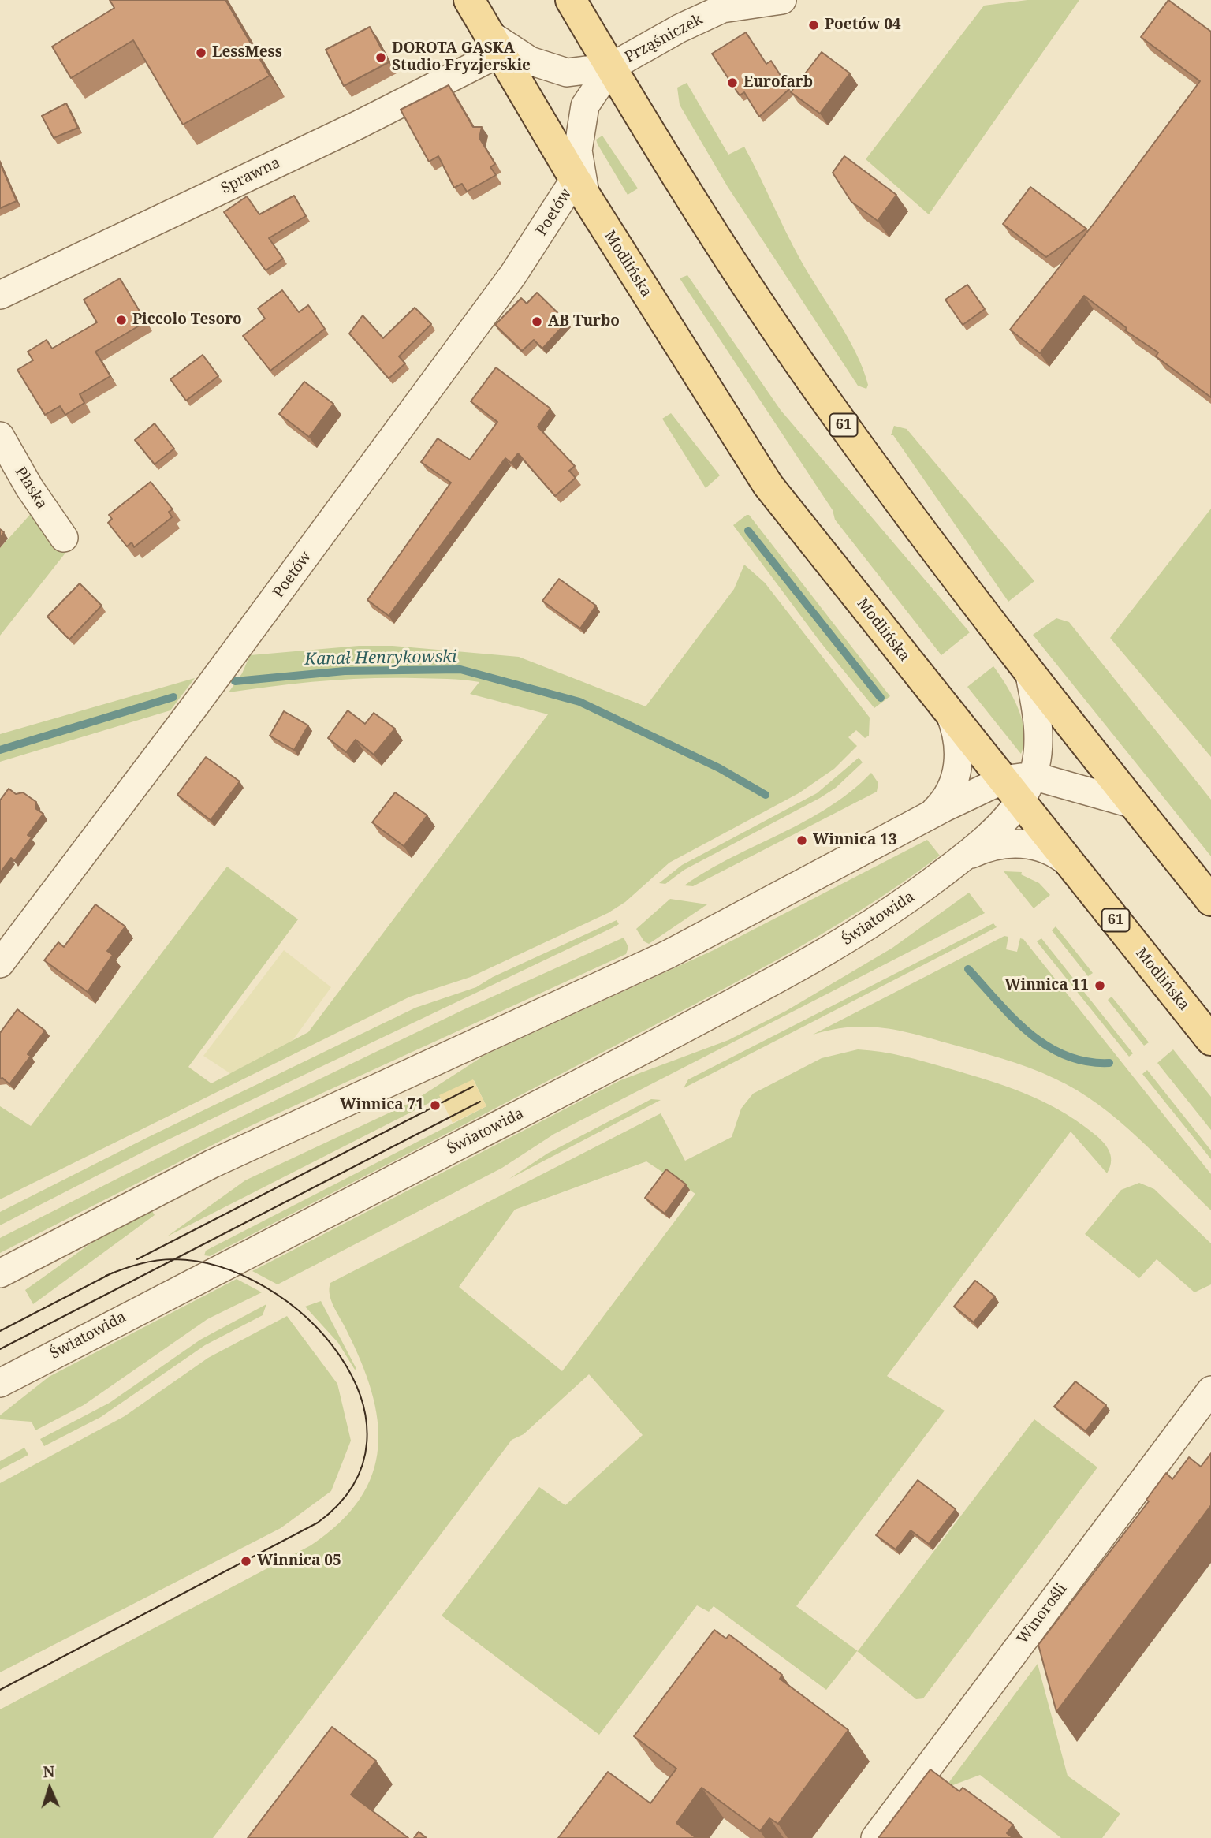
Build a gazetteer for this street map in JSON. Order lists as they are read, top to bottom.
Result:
{
  "streets": {
    "main road": ["Modlińska", "61"],
    "street": [
      "Prząśniczek",
      "Sprawna",
      "Poetów",
      "Płaska",
      "Światowida",
      "Winorośli"
    ]
  },
  "crossings": [
    ["Prząśniczek", "Modlińska"],
    ["Prząśniczek", "61"],
    ["Sprawna", "Modlińska"],
    ["Poetów", "Modlińska"],
    ["Modlińska", "61"],
    ["Modlińska", "Światowida"]
  ],
  "water": ["Kanał Henrykowski"],
  "places": [
    "Poetów 04",
    "LessMess",
    "DOROTA GĄSKA Studio Fryzjerskie",
    "Eurofarb",
    "Piccolo Tesoro",
    "AB Turbo",
    "Winnica 13",
    "Winnica 11",
    "Winnica 71",
    "Winnica 05"
  ],
  "north": "top"
}
